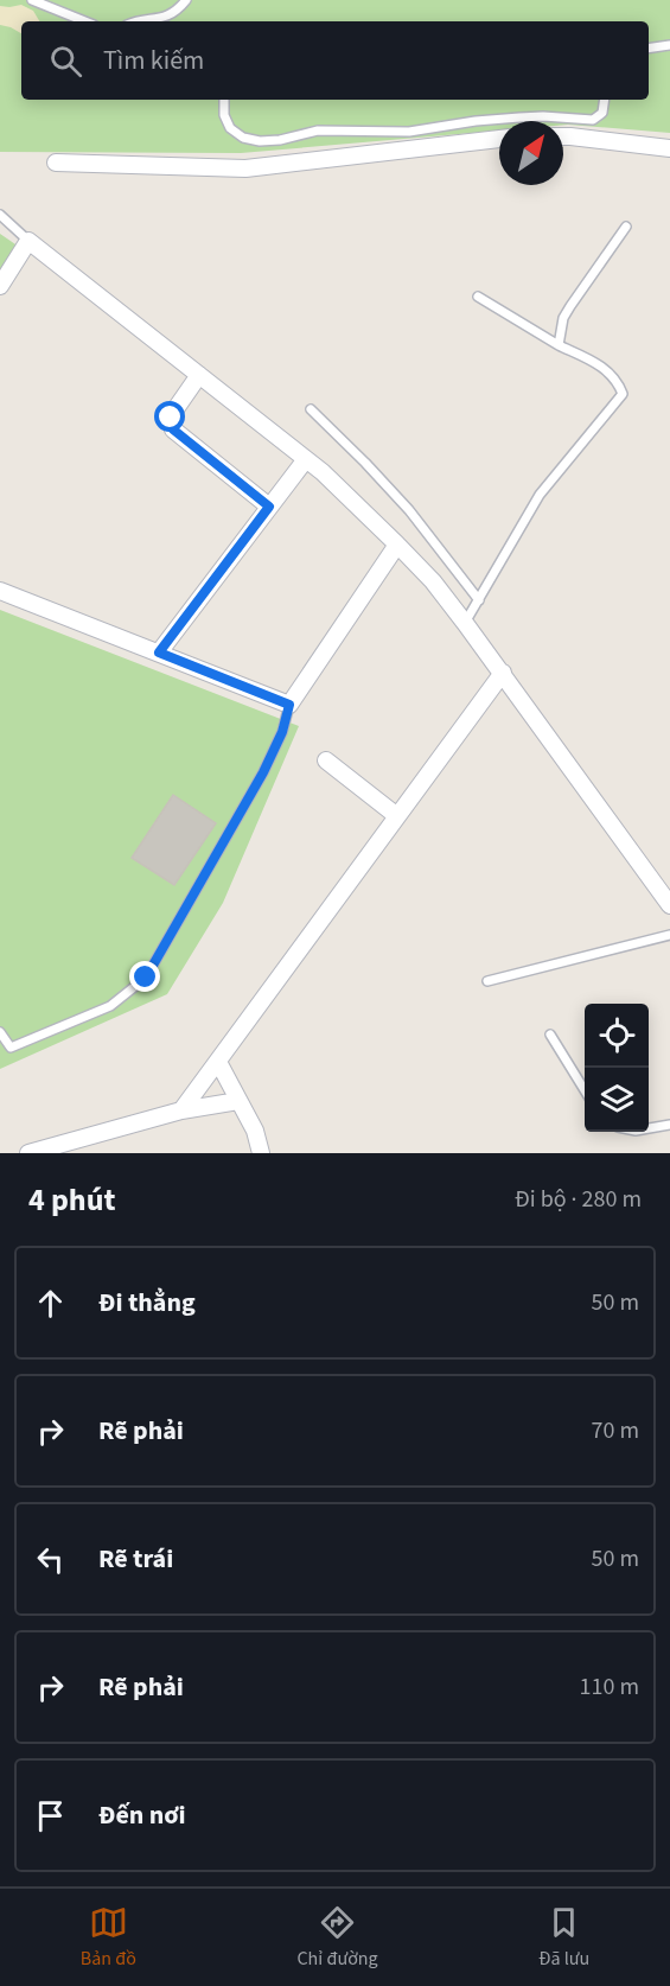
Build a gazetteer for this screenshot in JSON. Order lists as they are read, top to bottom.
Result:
{
  "north": "top right",
  "page": {
    "search": "Tìm kiếm",
    "heading": ["4 phút", "Đi bộ · 280 m"],
    "list": [
      ["Đi thẳng", "50 m"],
      ["Rẽ phải", "70 m"],
      ["Rẽ trái", "50 m"],
      ["Rẽ phải", "110 m"],
      "Đến nơi"
    ],
    "nav": ["Bản đồ", "Chỉ đường", "Đã lưu"]
  }
}
